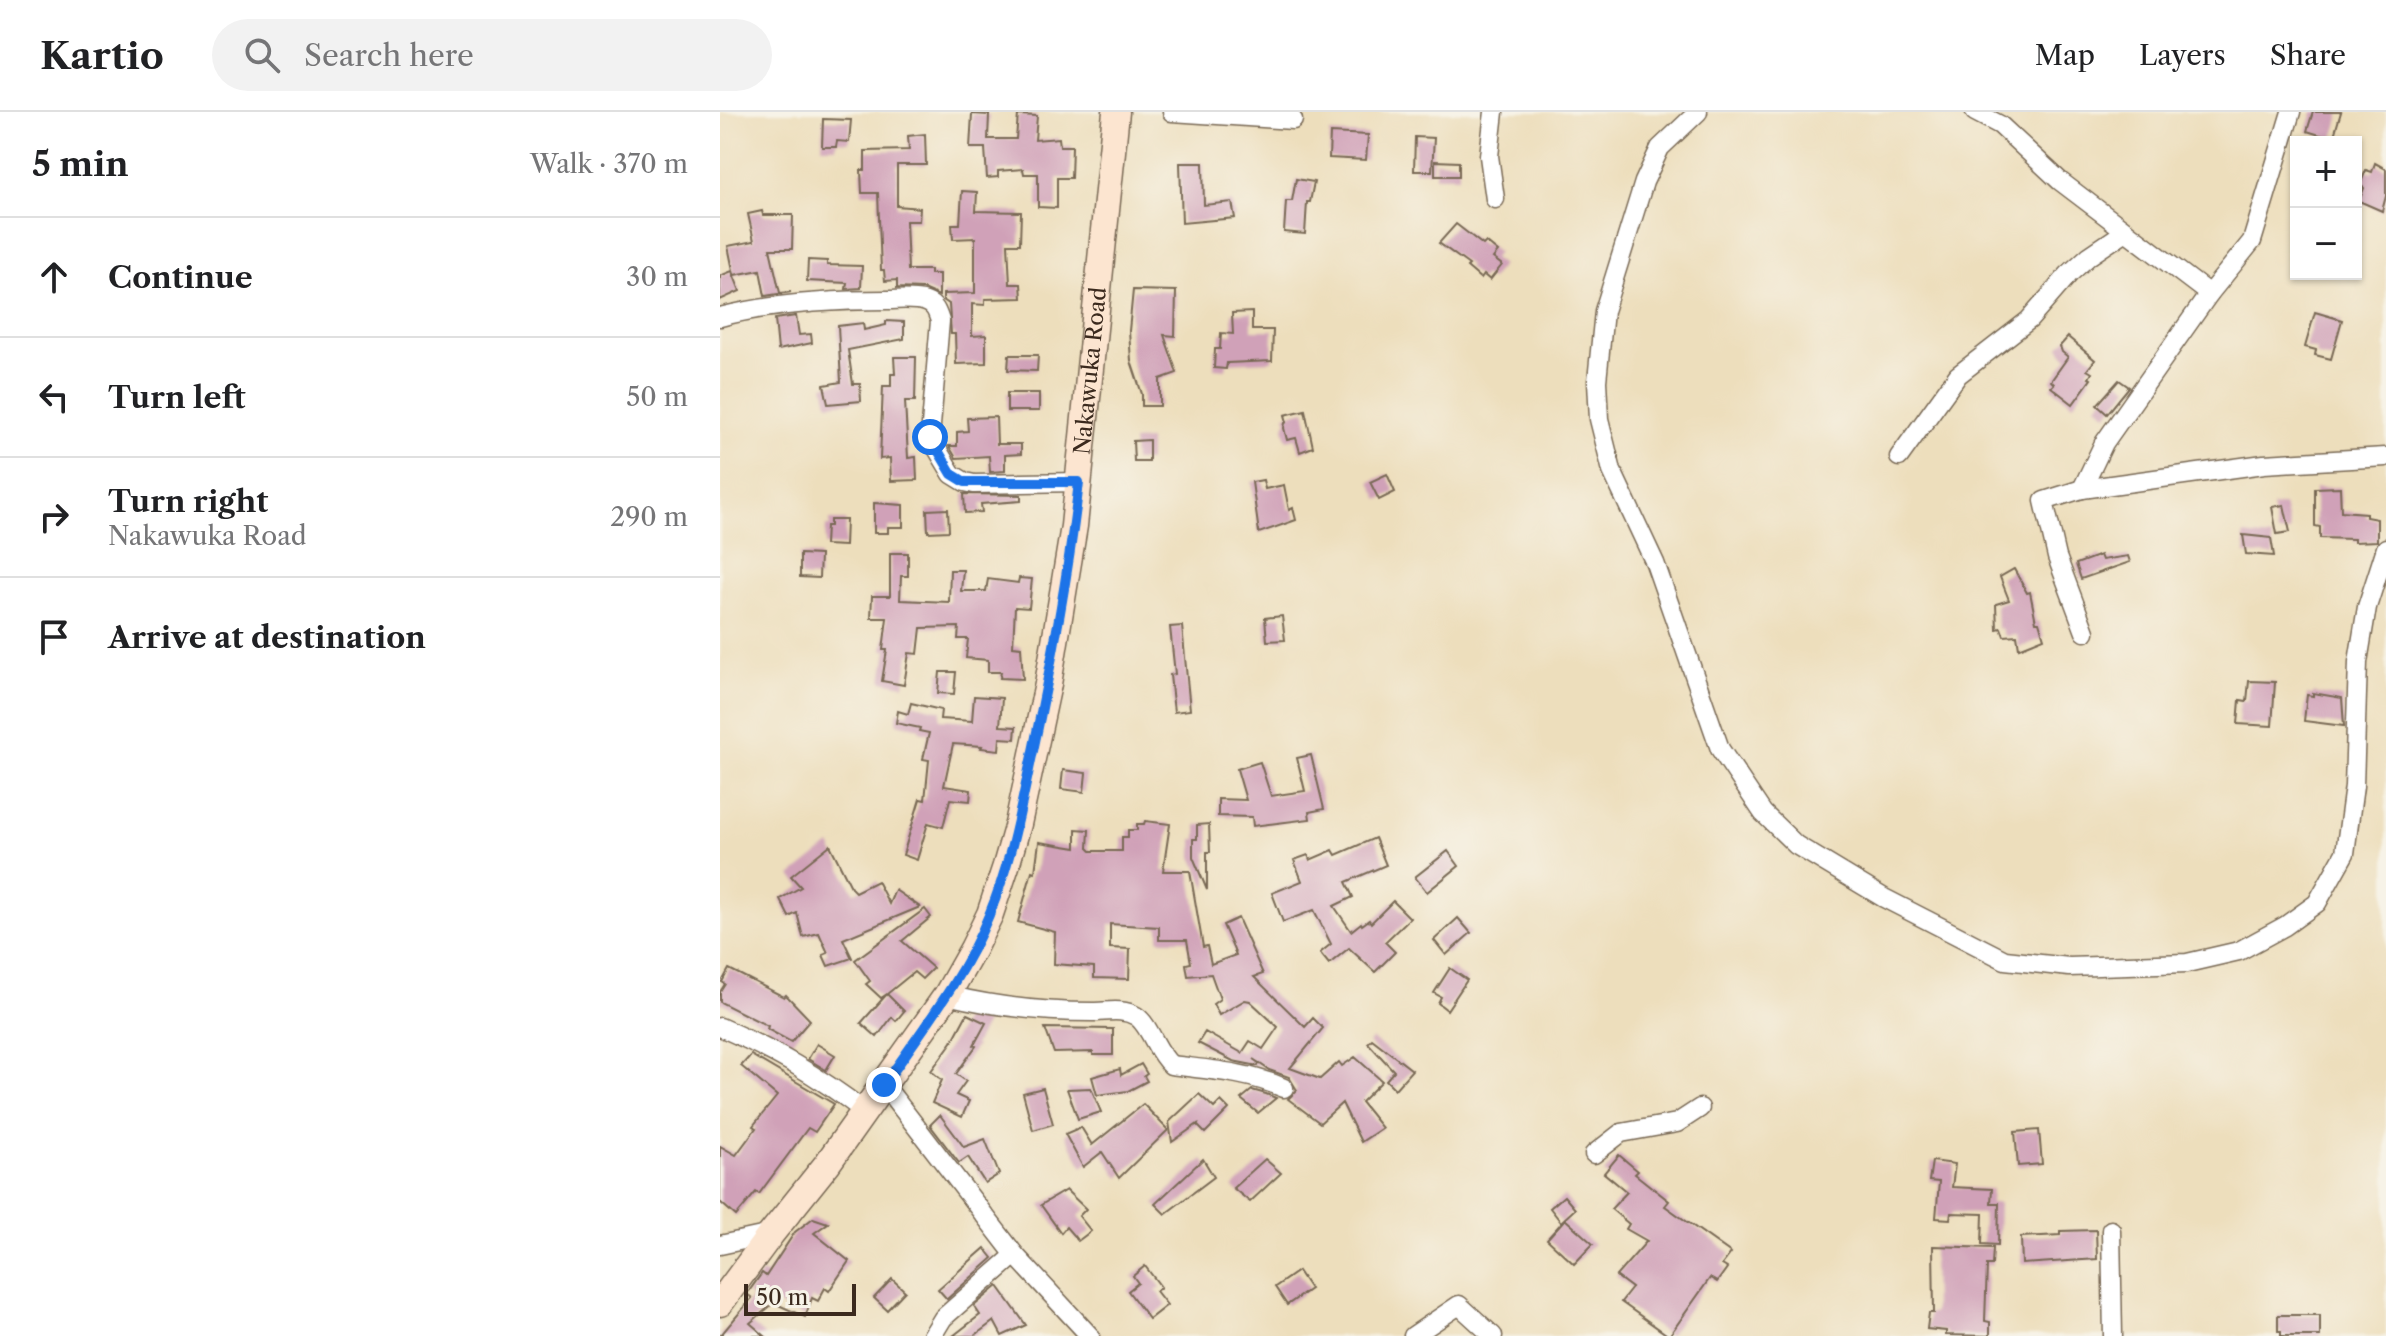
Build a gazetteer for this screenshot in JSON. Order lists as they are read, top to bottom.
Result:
{
  "streets": {
    "main road": ["Nakawuka Road"]
  },
  "scale_bar": "50 m",
  "page": {
    "header": "Kartio",
    "search": "Search here",
    "nav": ["Map", "Layers", "Share"],
    "heading": ["5 min", "Walk · 370 m"],
    "map_buttons": ["+", "−"],
    "list": [
      ["Continue", "30 m"],
      ["Turn left", "50 m"],
      ["Turn right", "Nakawuka Road", "290 m"],
      "Arrive at destination"
    ],
    "scale": "50 m"
  }
}
